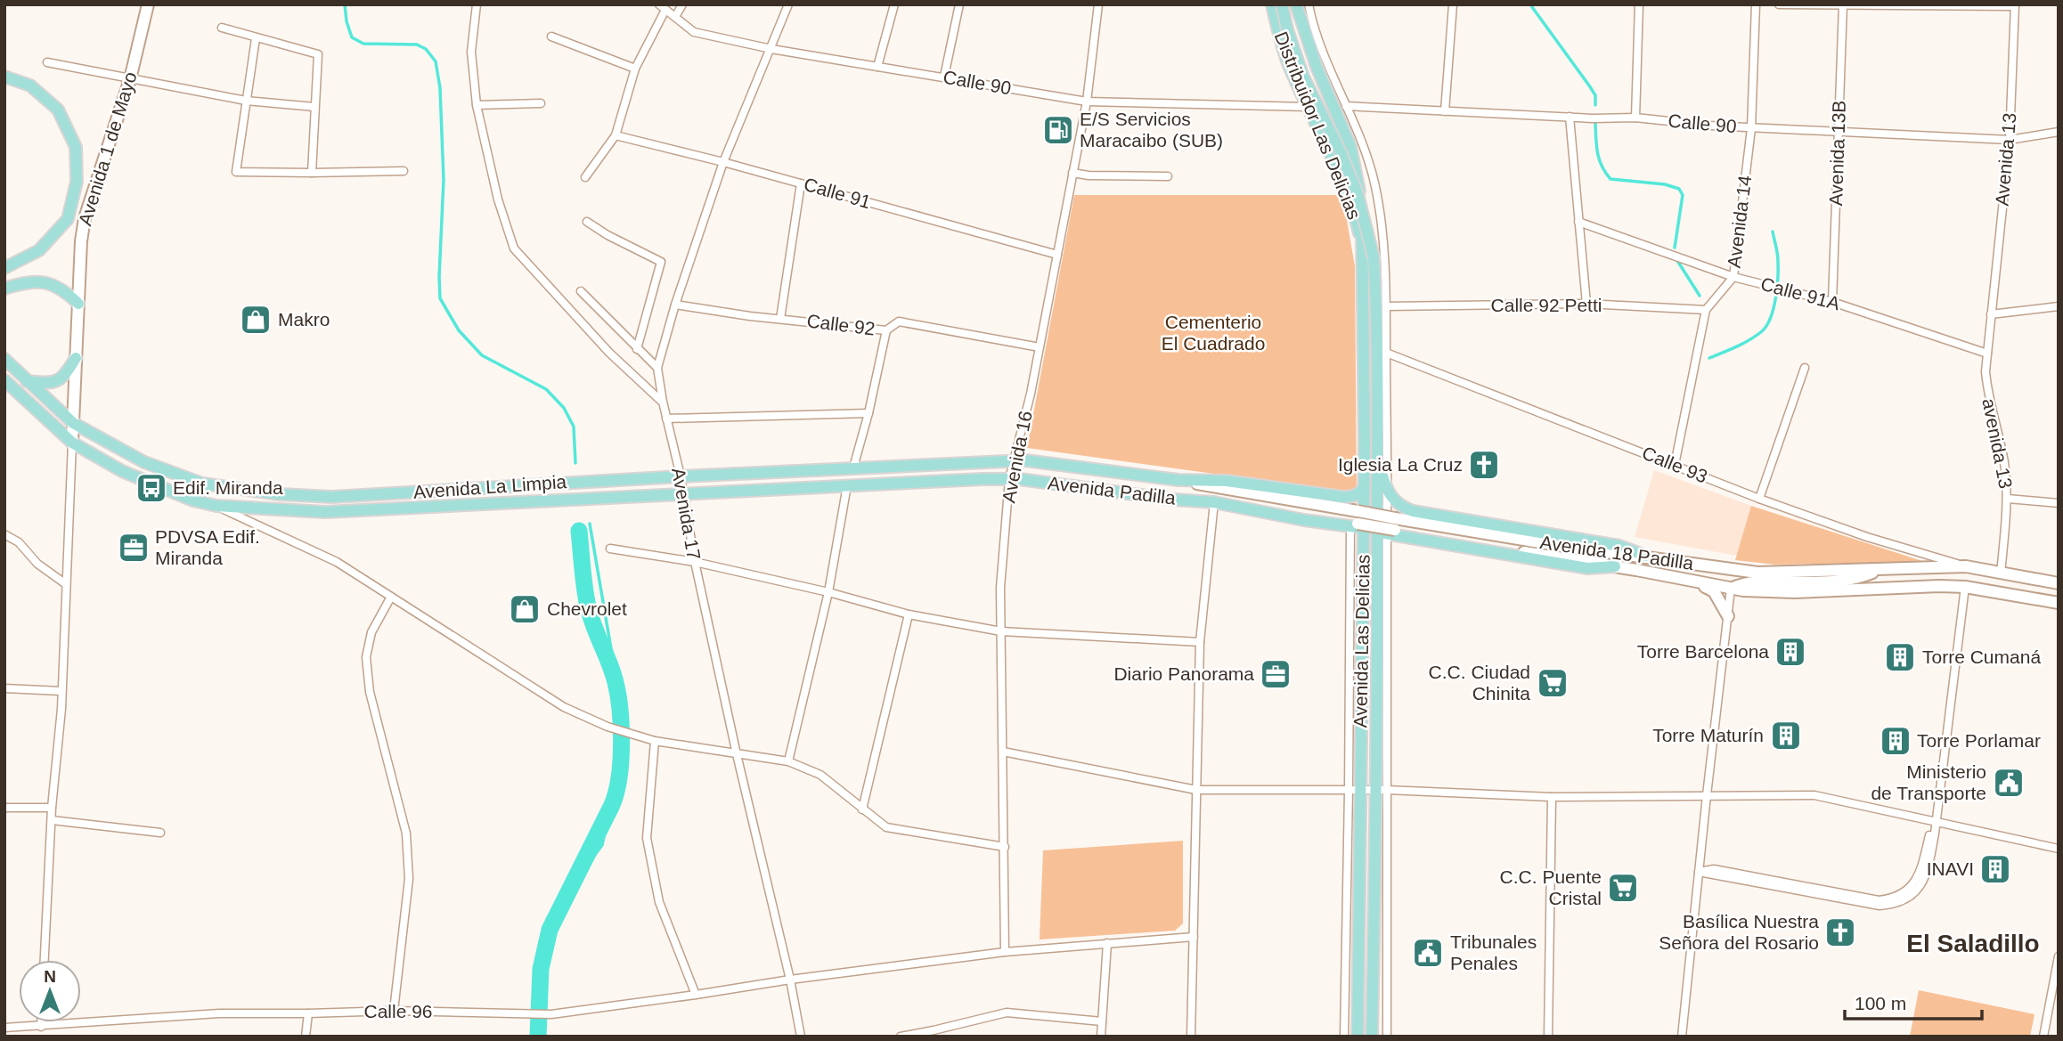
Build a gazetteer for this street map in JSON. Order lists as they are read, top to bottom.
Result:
{
  "streets": {
    "main road": [
      "Distribuidor Las Delicias",
      "Avenida La Limpia",
      "Avenida Padilla",
      "Avenida Las Delicias"
    ],
    "street": [
      "Calle 90",
      "Avenida 1 de Mayo",
      "Avenida 13B",
      "Avenida 13",
      "Calle 91",
      "Avenida 14",
      "Calle 91A",
      "Calle 92 Petti",
      "Calle 92",
      "avenida 13",
      "Avenida 16",
      "Calle 93",
      "Avenida 17",
      "Avenida 18 Padilla",
      "Calle 96"
    ]
  },
  "crossings": [
    ["Calle 90", "Distribuidor Las Delicias"],
    ["Calle 90", "Avenida 13B"],
    ["Calle 90", "Avenida 13"],
    ["Calle 90", "Avenida 14"],
    ["Calle 90", "Avenida 16"],
    ["Calle 90", "Avenida 17"],
    ["Distribuidor Las Delicias", "Calle 92 Petti"],
    ["Distribuidor Las Delicias", "Avenida Las Delicias"],
    ["Avenida 1 de Mayo", "Avenida La Limpia"],
    ["Avenida 13B", "Calle 91A"],
    ["Avenida 13", "avenida 13"],
    ["Calle 91", "Avenida 16"],
    ["Calle 91", "Avenida 17"],
    ["Avenida 14", "Calle 91A"],
    ["Avenida 14", "Calle 92 Petti"],
    ["Avenida 14", "Calle 93"],
    ["Calle 91A", "avenida 13"],
    ["Calle 92", "Avenida 16"],
    ["Calle 92", "Avenida 17"],
    ["avenida 13", "Avenida 18 Padilla"],
    ["Avenida 16", "Avenida La Limpia"],
    ["Avenida 16", "Avenida Padilla"],
    ["Avenida 16", "Calle 96"],
    ["Calle 93", "Avenida 18 Padilla"],
    ["Avenida La Limpia", "Avenida Padilla"],
    ["Avenida La Limpia", "Avenida 17"],
    ["Avenida Padilla", "Avenida 18 Padilla"],
    ["Avenida Padilla", "Avenida Las Delicias"],
    ["Avenida 17", "Calle 96"]
  ],
  "districts": ["El Saladillo"],
  "parks": ["Cementerio El Cuadrado"],
  "places": {
    "fuel station": ["E/S Servicios Maracaibo (SUB)"],
    "shop": ["Makro", "Chevrolet"],
    "church": ["Iglesia La Cruz", "Basílica Nuestra Señora del Rosario"],
    "bus stop": ["Edif. Miranda"],
    "office": ["PDVSA Edif. Miranda", "Diario Panorama"],
    "building": [
      "Torre Barcelona",
      "Torre Cumaná",
      "Torre Maturín",
      "Torre Porlamar",
      "INAVI"
    ],
    "supermarket": ["C.C. Ciudad Chinita", "C.C. Puente Cristal"],
    "public building": ["Ministerio de Transporte", "Tribunales Penales"]
  },
  "scale_bar": "100 m",
  "north": "top"
}
